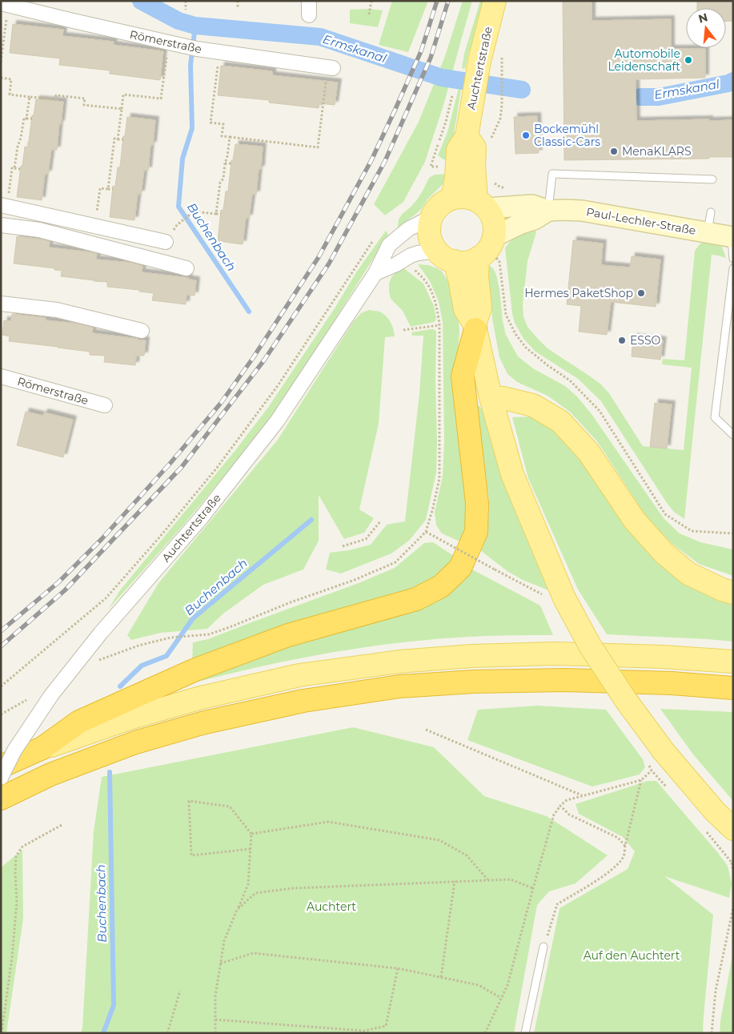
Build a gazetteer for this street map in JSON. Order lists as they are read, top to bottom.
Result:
{
  "streets": {
    "main road": ["Auchtertstraße"],
    "street": ["Römerstraße", "Paul-Lechler-Straße"]
  },
  "crossings": [
    ["Auchtertstraße", "Paul-Lechler-Straße"]
  ],
  "water": ["Ermskanal", "Buchenbach"],
  "parks": ["Auchtert", "Auf den Auchtert"],
  "places": [
    "Automobile Leidenschaft",
    "Bockemühl Classic-Cars",
    "MenaKLARS",
    "Hermes PaketShop",
    "ESSO"
  ],
  "north": "top"
}
